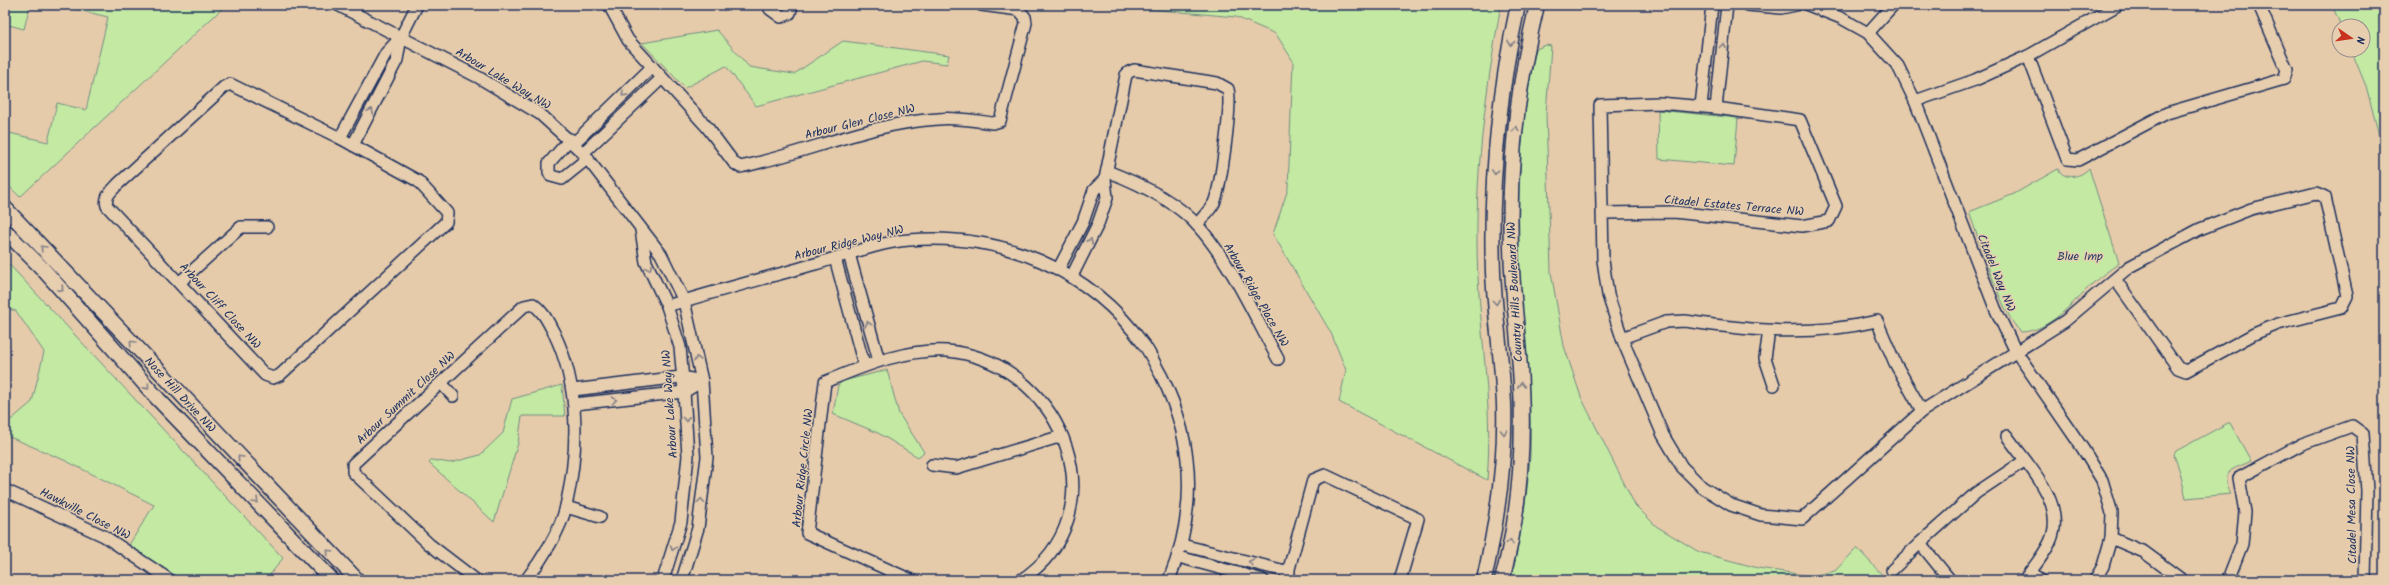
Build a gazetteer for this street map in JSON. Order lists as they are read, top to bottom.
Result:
{
  "streets": {
    "main road": ["Country Hills Boulevard NW", "Nose Hill Drive NW"],
    "street": [
      "Arbour Lake Way NW",
      "Arbour Glen Close NW",
      "Citadel Estates Terrace NW",
      "Arbour Ridge Way NW",
      "Citadel Way NW",
      "Arbour Ridge Place NW",
      "Arbour Cliff Close NW",
      "Arbour Summit Close NW",
      "Arbour Ridge Circle NW",
      "Citadel Mesa Close NW",
      "Hawkville Close NW"
    ]
  },
  "crossings": [
    ["Arbour Lake Way NW", "Arbour Ridge Way NW"]
  ],
  "parks": ["Blue Imp"],
  "north": "right"
}
